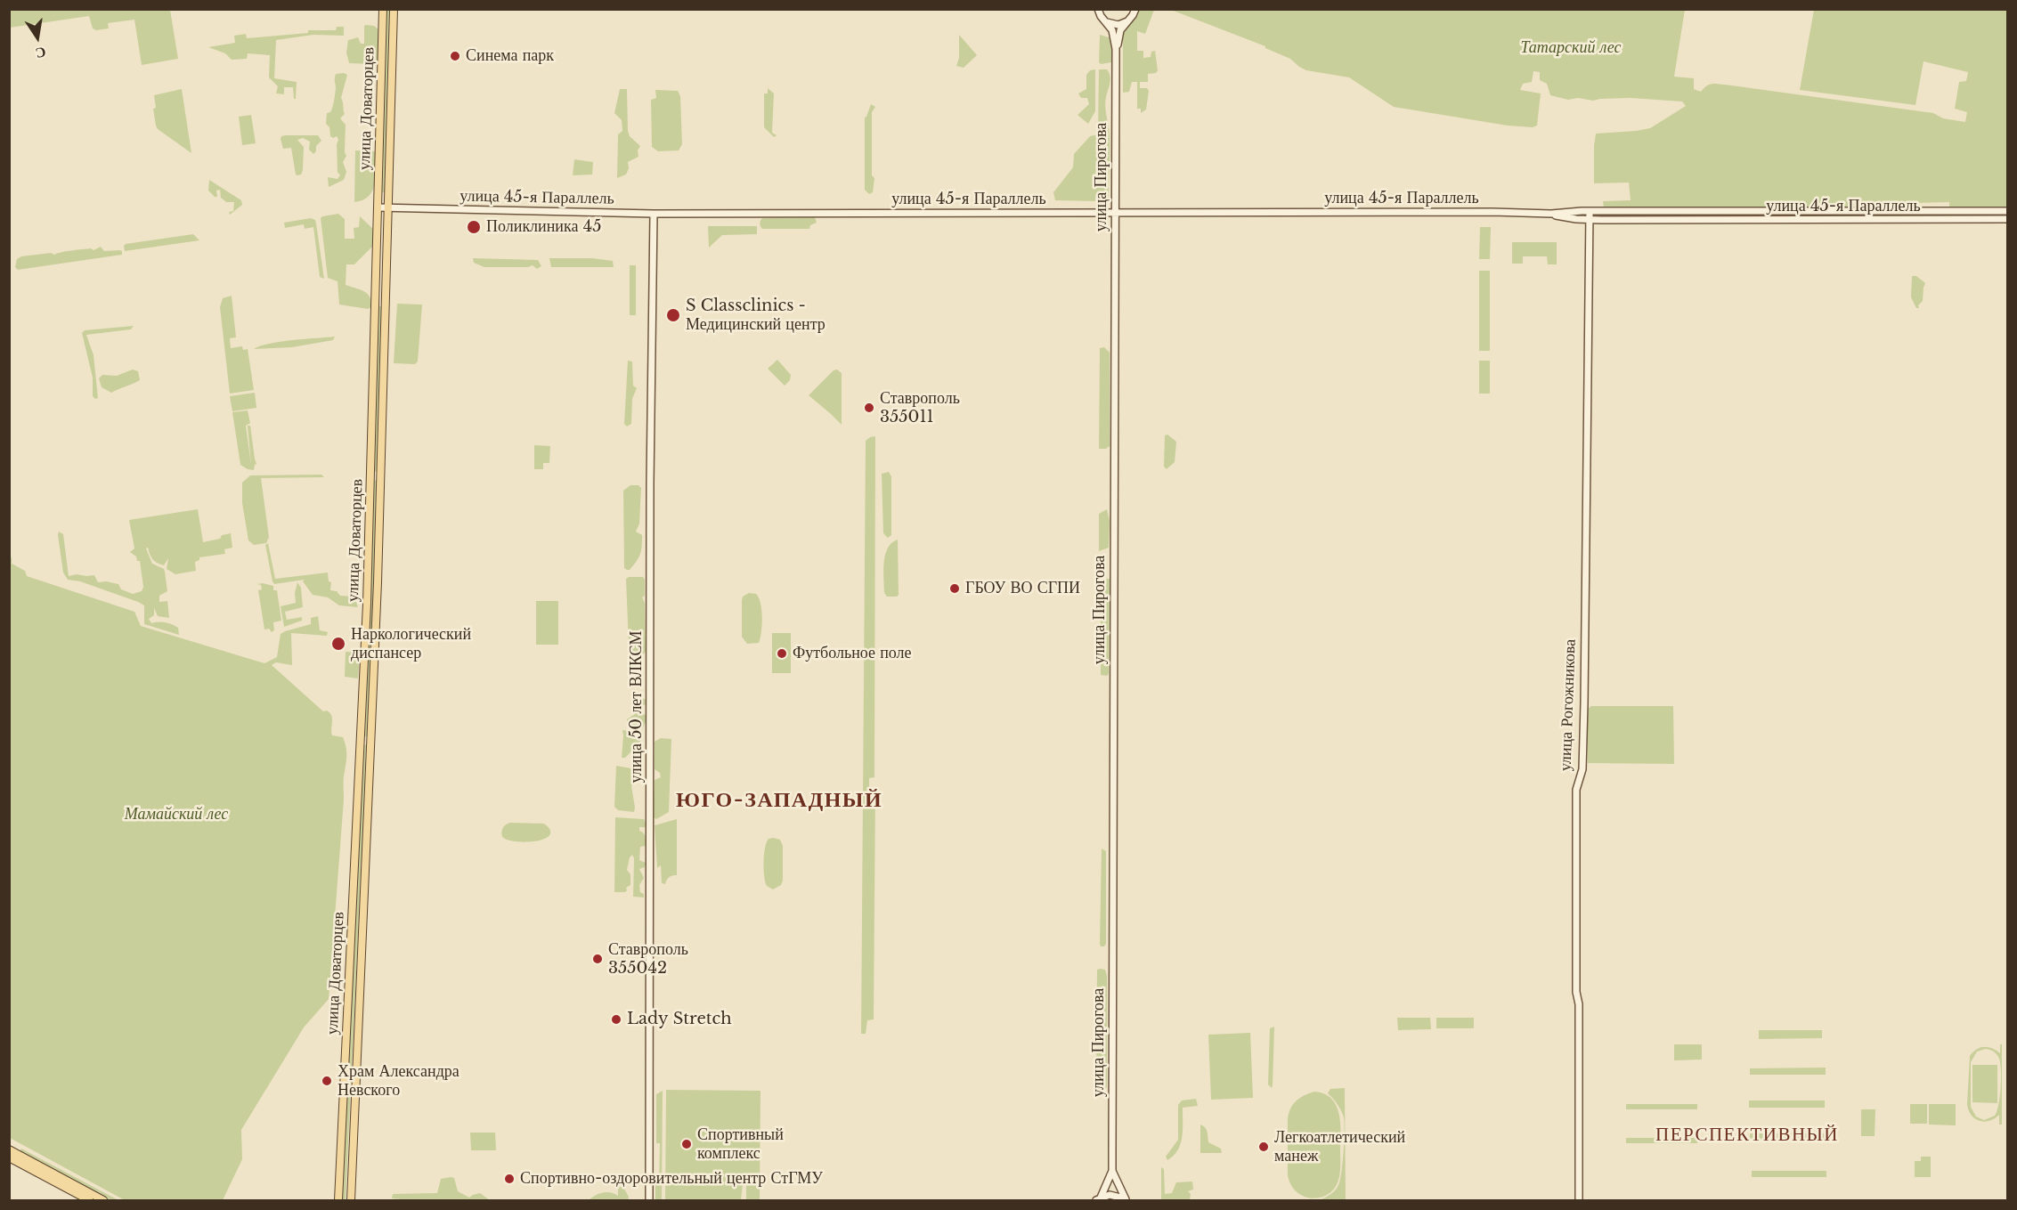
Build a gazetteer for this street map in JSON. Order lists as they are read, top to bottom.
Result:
{
  "streets": {
    "main road": [
      "улица Доваторцев",
      "улица Пирогова",
      "улица 45-я Параллель",
      "улица Рогожникова",
      "улица 50 лет ВЛКСМ"
    ]
  },
  "crossings": [
    ["улица Доваторцев", "улица 45-я Параллель"],
    ["улица Пирогова", "улица 45-я Параллель"],
    ["улица 45-я Параллель", "улица Рогожникова"],
    ["улица 45-я Параллель", "улица 50 лет ВЛКСМ"]
  ],
  "districts": ["ЮГО-ЗАПАДНЫЙ", "ПЕРСПЕКТИВНЫЙ"],
  "parks": ["Татарский лес", "Мамайский лес"],
  "places": [
    "Синема парк",
    "Поликлиника 45",
    "S Classclinics - Медицинский центр",
    "Ставрополь 355011",
    "ГБОУ ВО СГПИ",
    "Наркологический диспансер",
    "Футбольное поле",
    "Ставрополь 355042",
    "Lady Stretch",
    "Храм Александра Невского",
    "Спортивный комплекс",
    "Легкоатлетический манеж",
    "Спортивно-оздоровительный центр СтГМУ"
  ],
  "north": "bottom"
}
